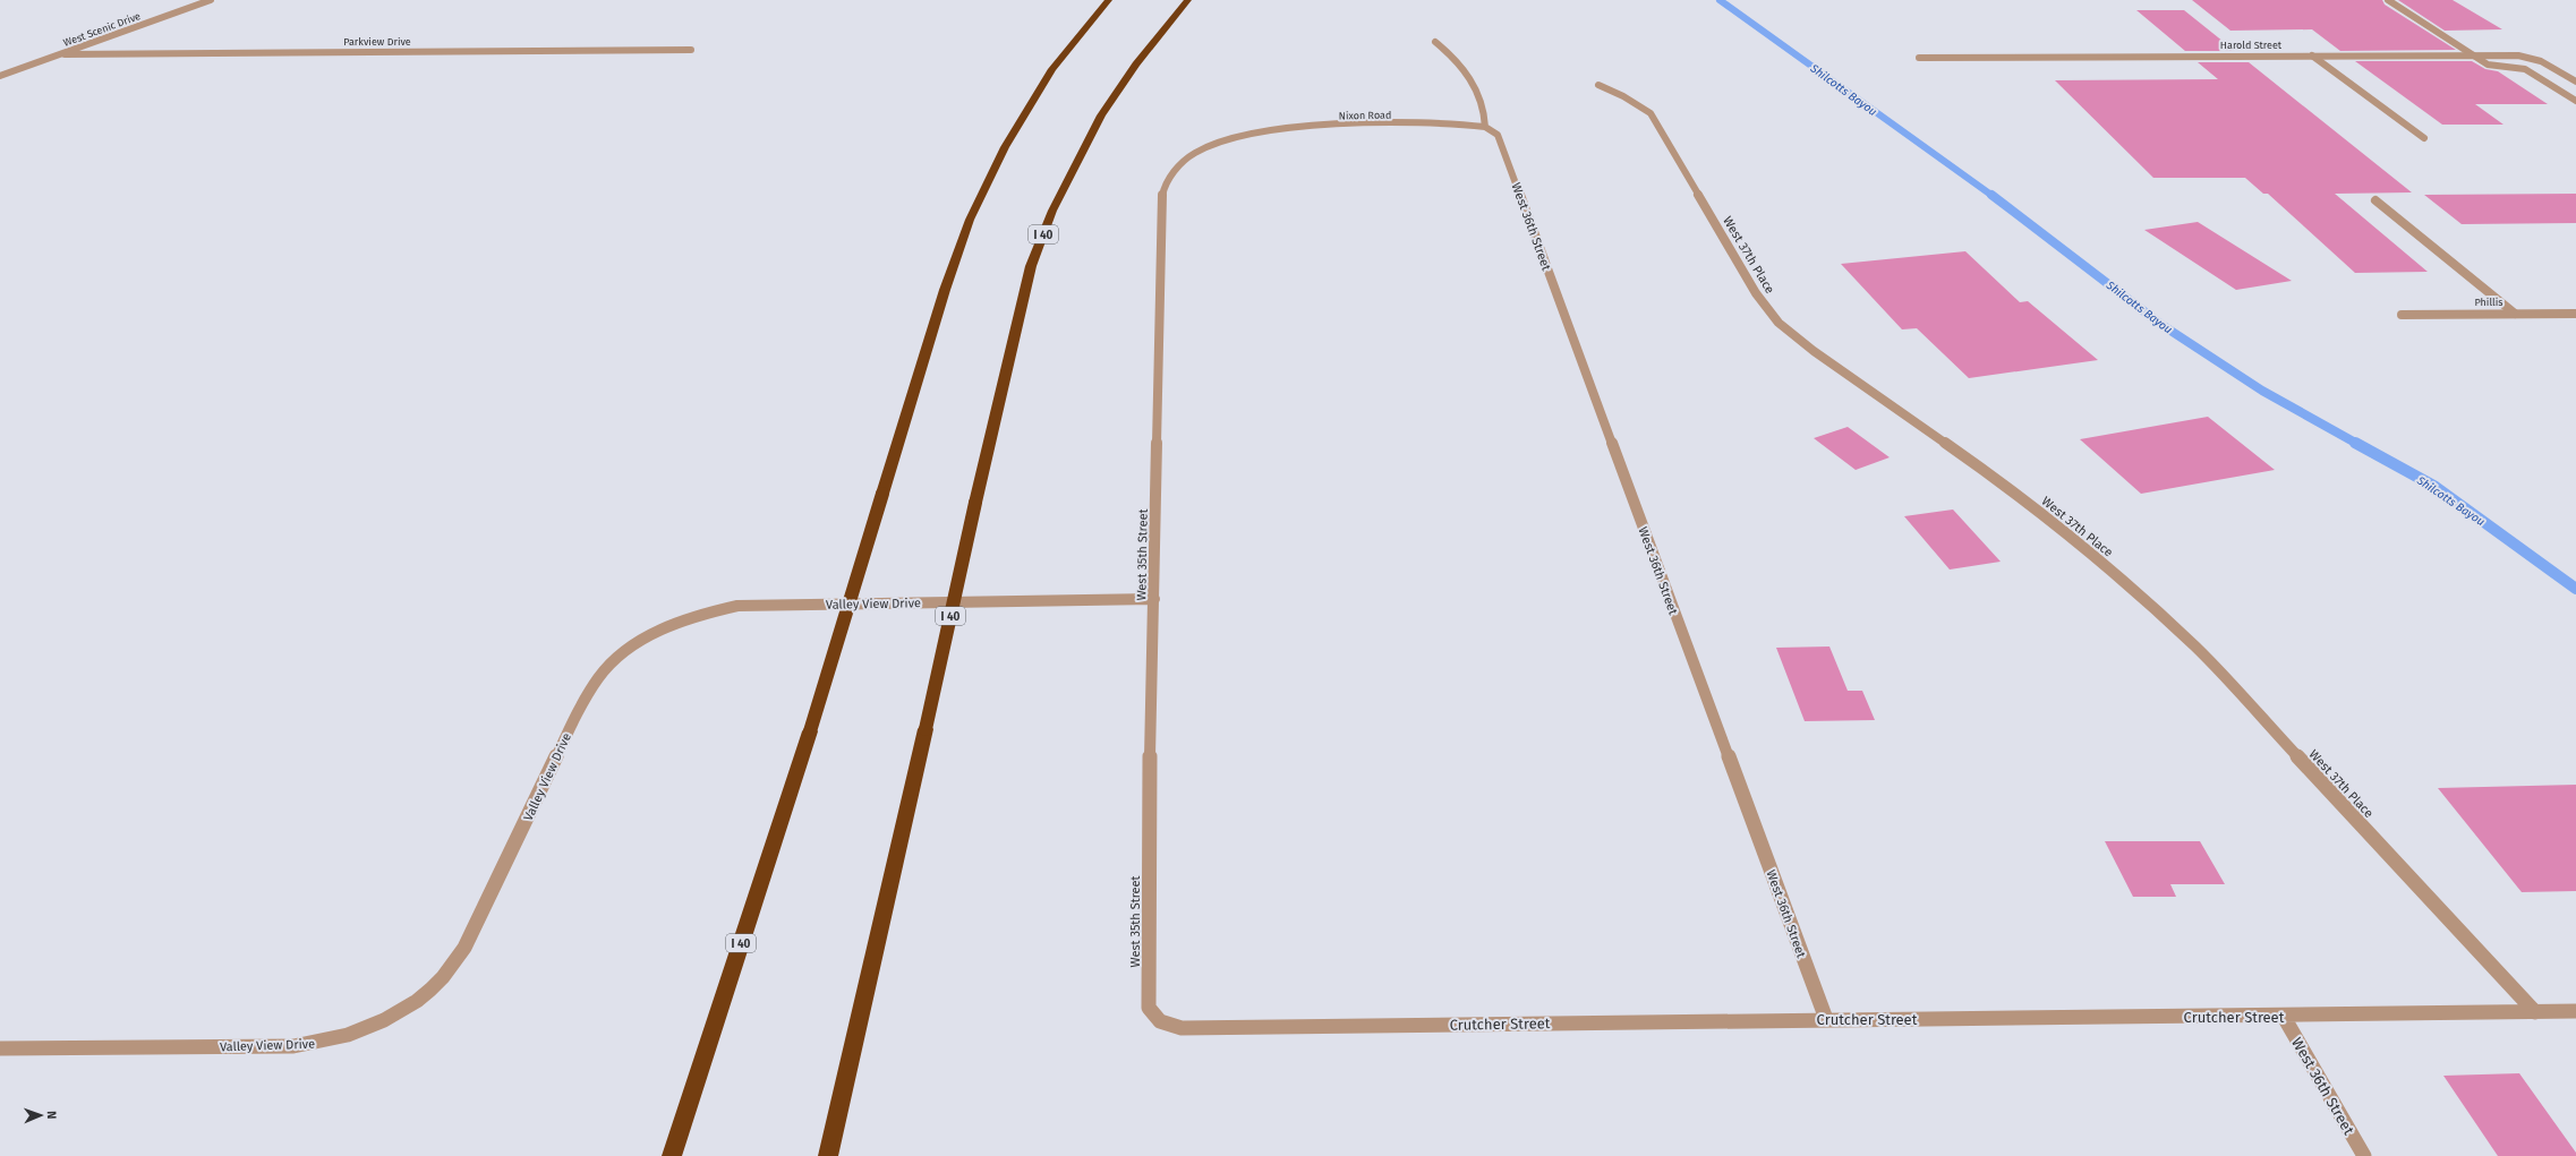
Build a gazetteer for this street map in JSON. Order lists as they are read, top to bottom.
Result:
{
  "streets": {
    "highway": ["I 40"],
    "street": [
      "West Scenic Drive",
      "Parkview Drive",
      "Harold Street",
      "Nixon Road",
      "West 36th Street",
      "West 37th Place",
      "Phillis",
      "West 35th Street",
      "Valley View Drive",
      "Crutcher Street"
    ]
  },
  "crossings": [
    ["West Scenic Drive", "Parkview Drive"],
    ["Nixon Road", "West 36th Street"],
    ["Nixon Road", "West 35th Street"],
    ["West 36th Street", "Crutcher Street"],
    ["West 37th Place", "Crutcher Street"],
    ["West 35th Street", "Valley View Drive"],
    ["West 35th Street", "Crutcher Street"]
  ],
  "water": ["Shilcotts Bayou"],
  "north": "right"
}
